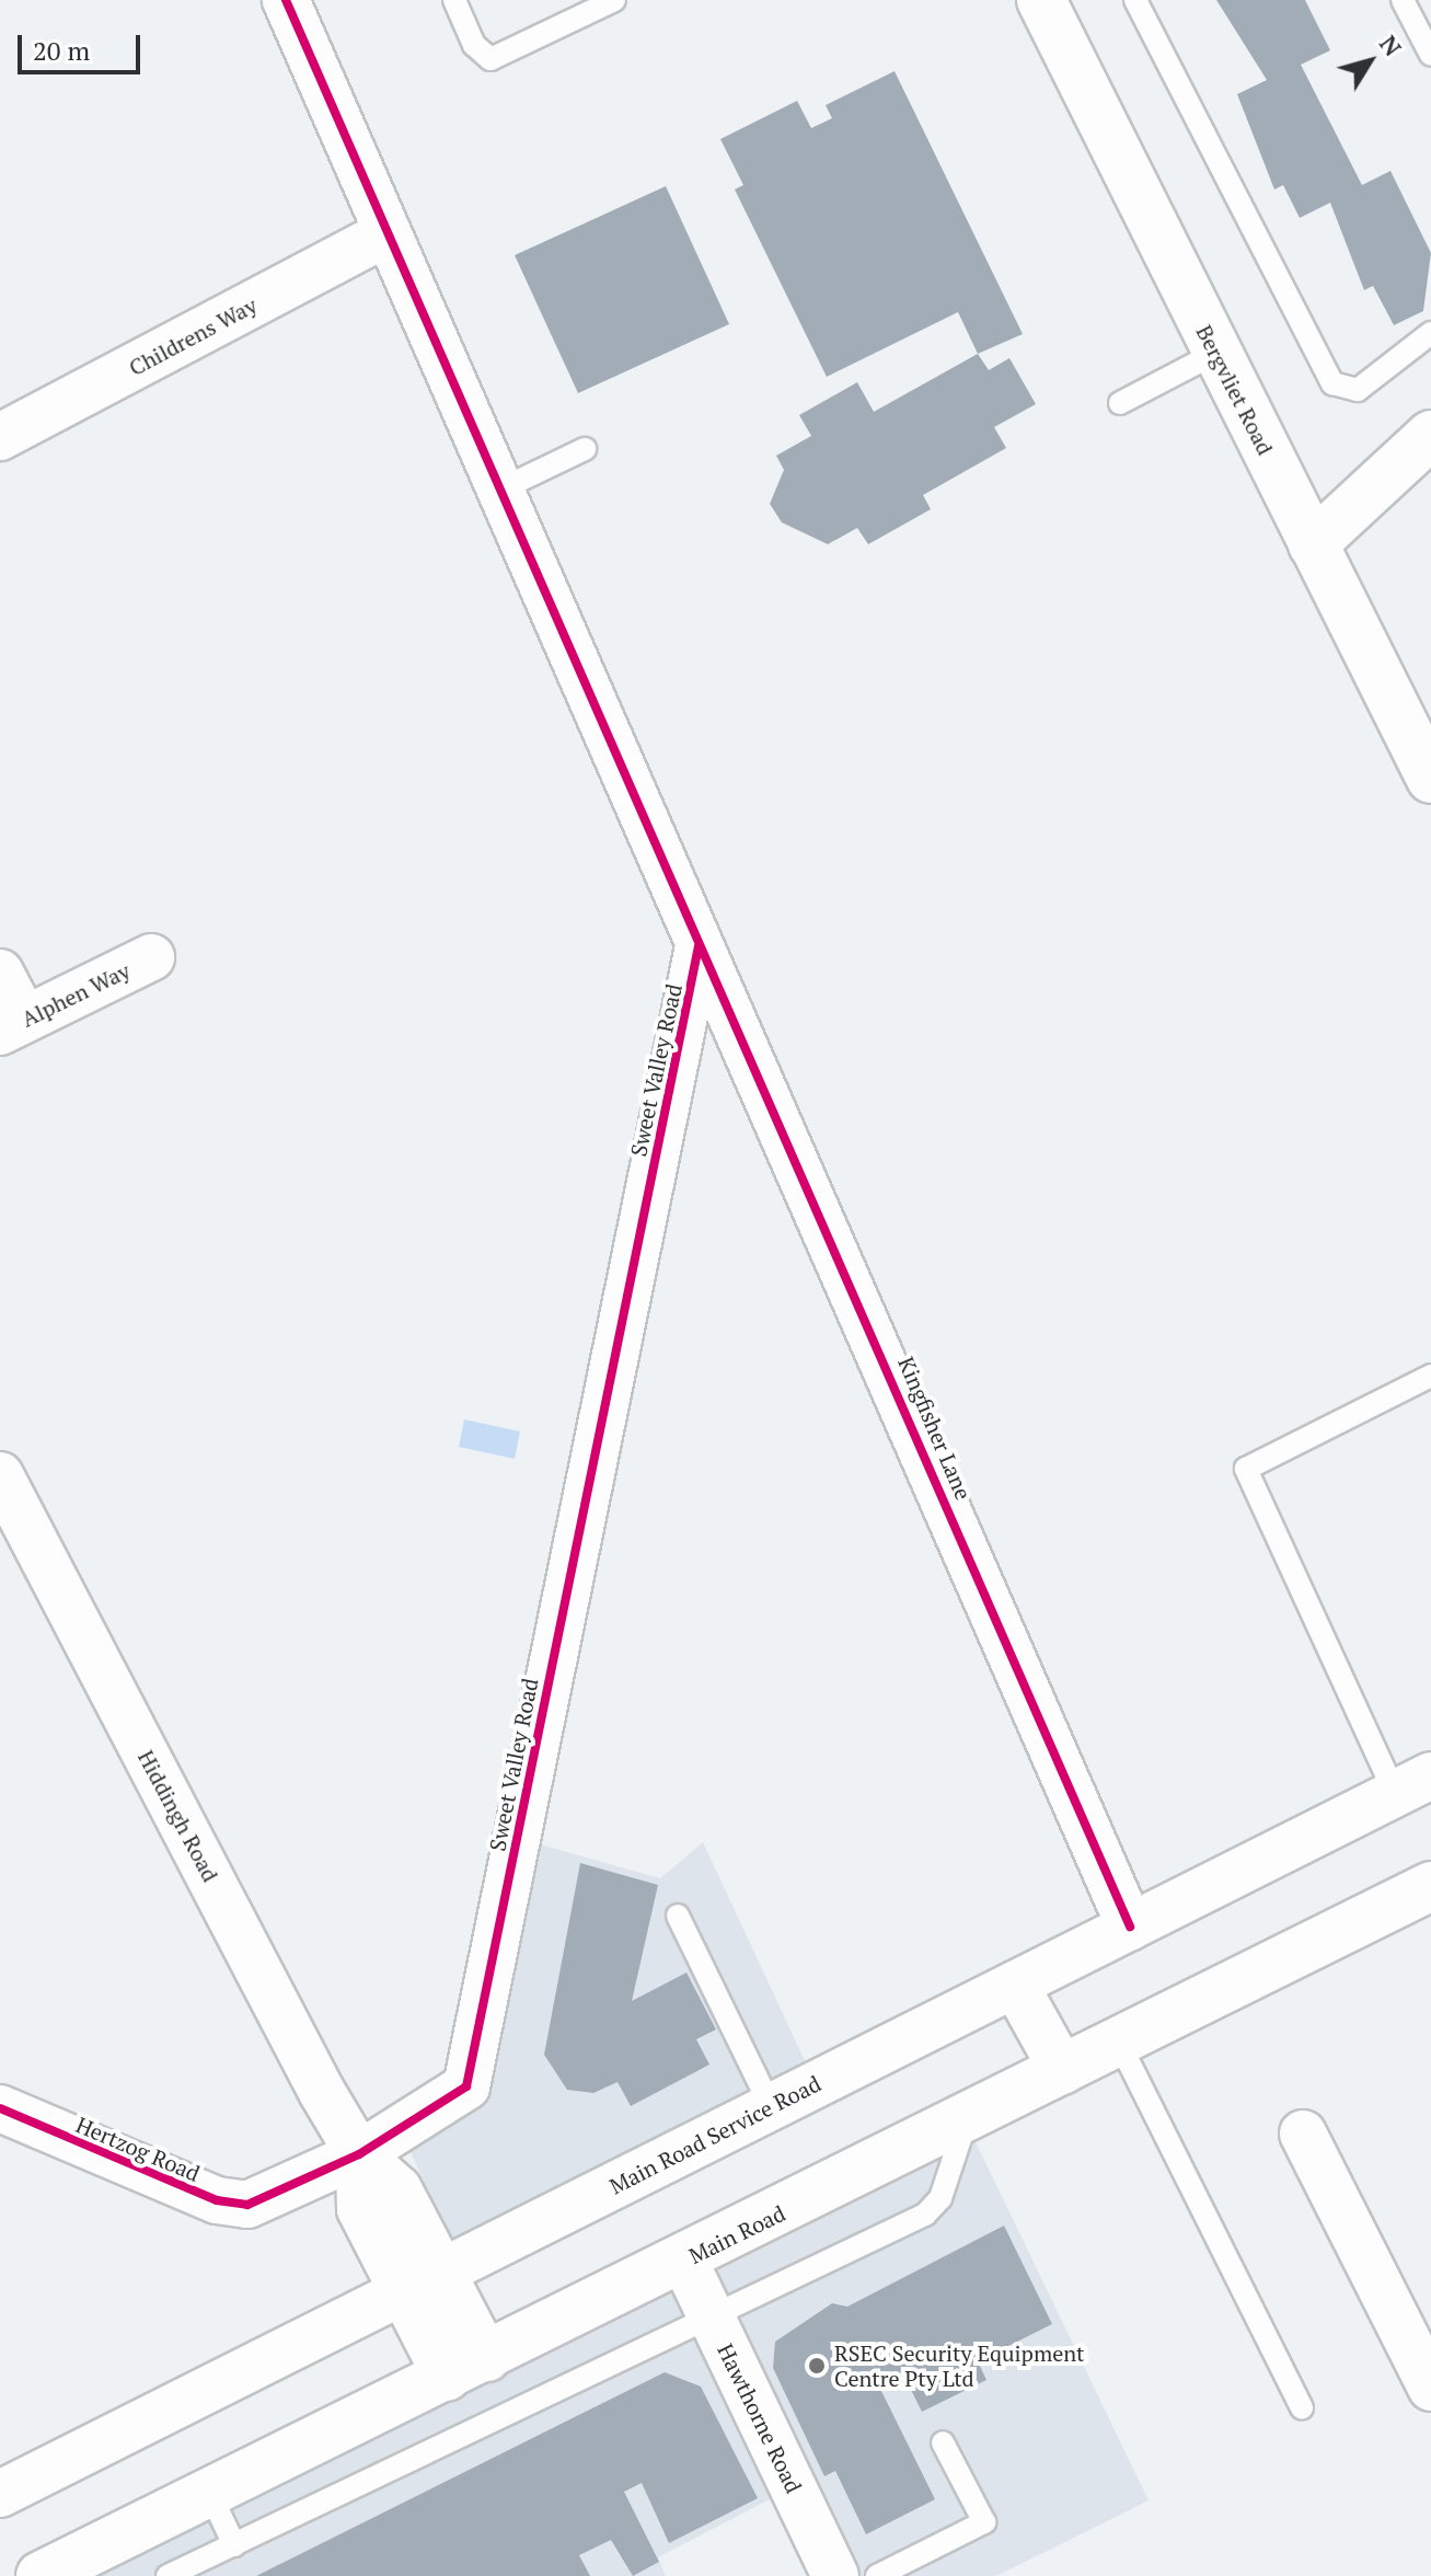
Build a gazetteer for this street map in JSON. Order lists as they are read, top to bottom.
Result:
{
  "streets": {
    "main road": ["Bergvliet Road", "Main Road"],
    "street": [
      "Childrens Way",
      "Alphen Way",
      "Sweet Valley Road",
      "Kingfisher Lane",
      "Hiddingh Road",
      "Main Road Service Road",
      "Hertzog Road",
      "Hawthorne Road"
    ]
  },
  "crossings": [
    ["Sweet Valley Road", "Kingfisher Lane"],
    ["Sweet Valley Road", "Hiddingh Road"],
    ["Sweet Valley Road", "Hertzog Road"],
    ["Kingfisher Lane", "Main Road Service Road"],
    ["Hiddingh Road", "Main Road Service Road"],
    ["Hiddingh Road", "Hertzog Road"],
    ["Hiddingh Road", "Main Road"],
    ["Main Road", "Hawthorne Road"]
  ],
  "places": ["RSEC Security Equipment Centre Pty Ltd"],
  "scale_bar": "20 m",
  "north": "top right"
}
